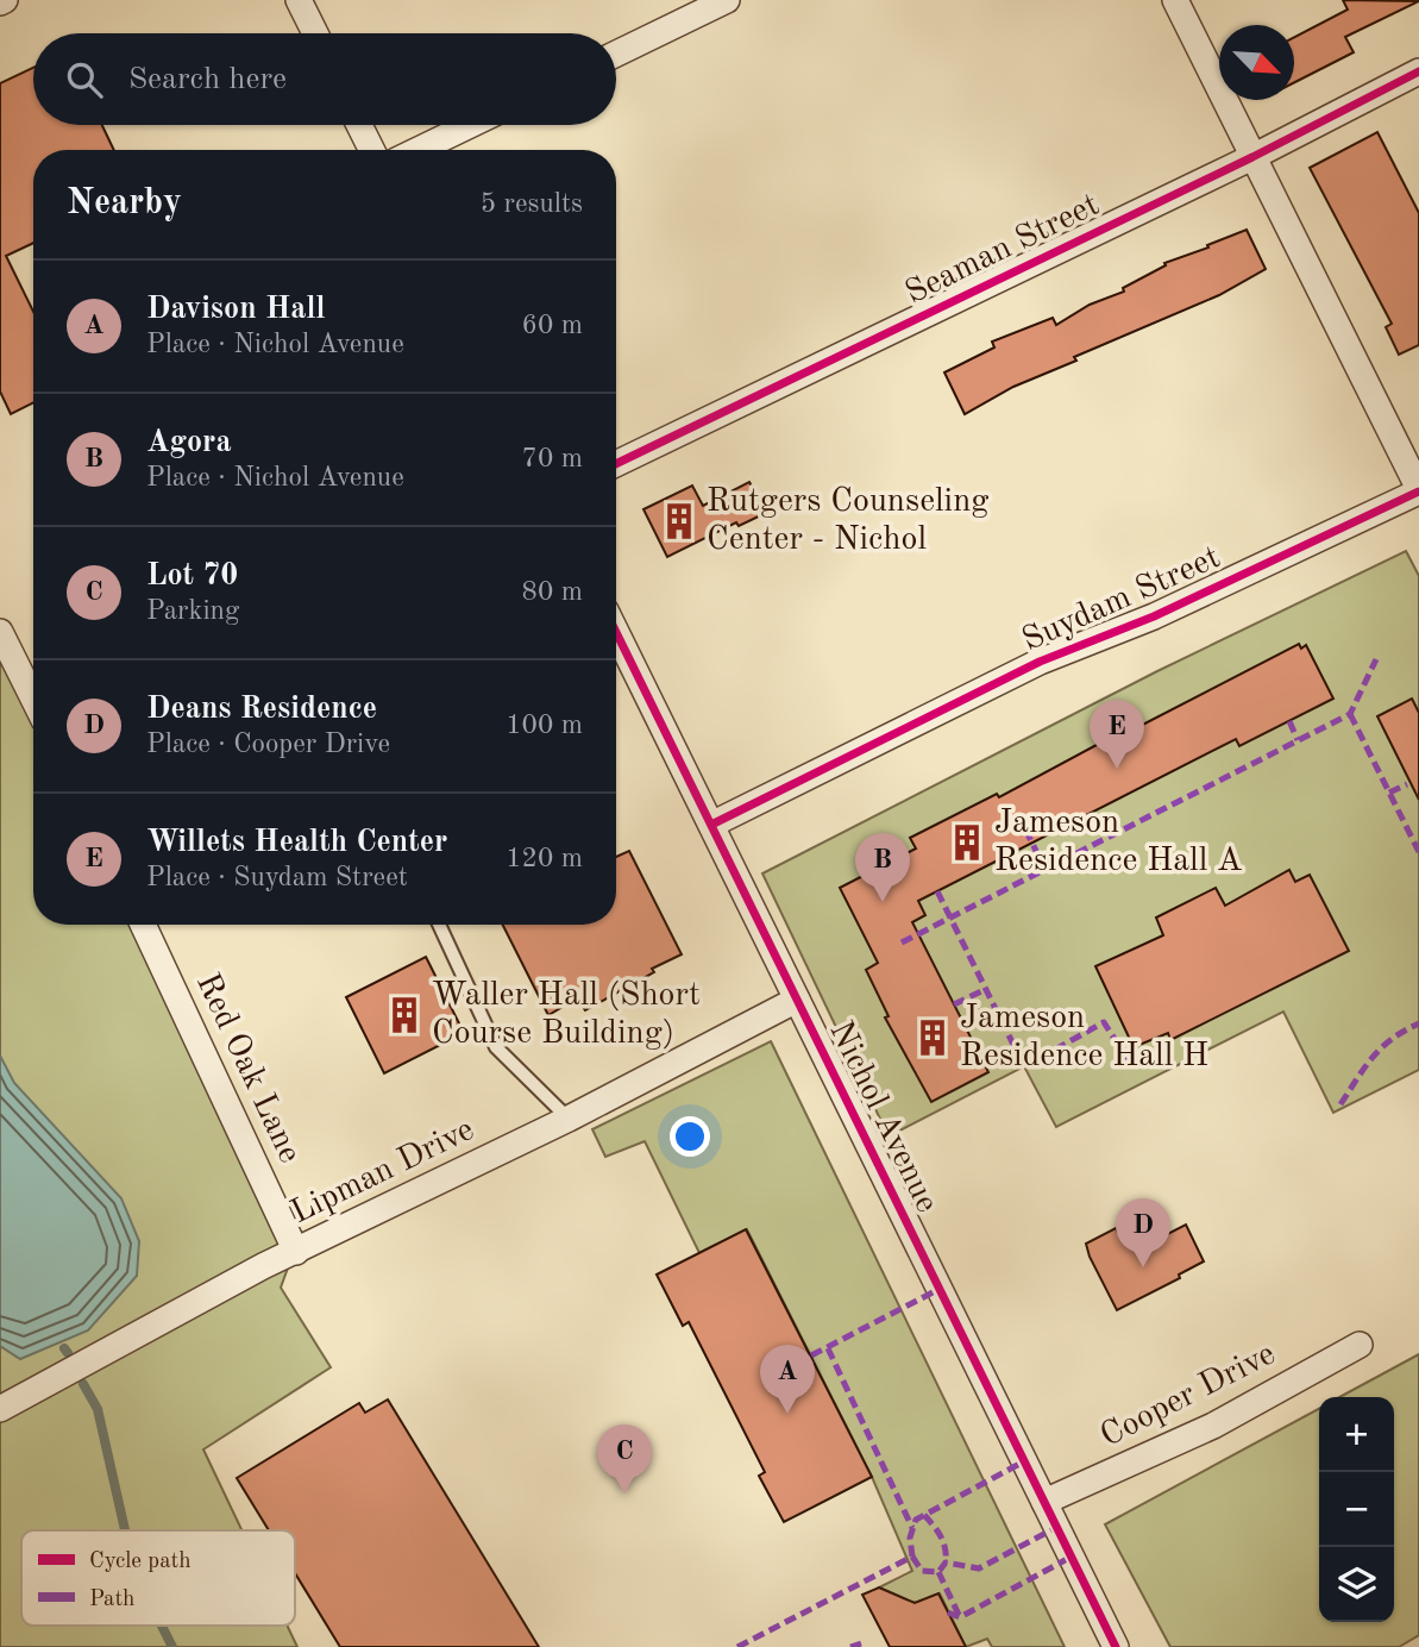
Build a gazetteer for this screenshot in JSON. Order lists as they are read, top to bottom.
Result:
{
  "streets": {
    "street": [
      "Seaman Street",
      "Suydam Street",
      "Red Oak Lane",
      "Nichol Avenue",
      "Lipman Drive",
      "Cooper Drive"
    ]
  },
  "crossings": [
    ["Suydam Street", "Nichol Avenue"],
    ["Red Oak Lane", "Lipman Drive"],
    ["Nichol Avenue", "Lipman Drive"],
    ["Nichol Avenue", "Cooper Drive"]
  ],
  "places": {
    "building": [
      "Rutgers Counseling Center - Nichol",
      "Jameson Residence Hall A",
      "Waller Hall (Short Course Building)",
      "Jameson Residence Hall H"
    ]
  },
  "legend": ["Cycle path", "Path"],
  "north": "bottom right",
  "page": {
    "search": "Search here",
    "heading": ["Nearby", "5 results"],
    "list": [
      {
        "mark": "A",
        "name": "Davison Hall",
        "note": "Place · Nichol Avenue",
        "value": "60 m"
      },
      {
        "mark": "B",
        "name": "Agora",
        "note": "Place · Nichol Avenue",
        "value": "70 m"
      },
      {
        "mark": "C",
        "name": "Lot 70",
        "note": "Parking",
        "value": "80 m"
      },
      {
        "mark": "D",
        "name": "Deans Residence",
        "note": "Place · Cooper Drive",
        "value": "100 m"
      },
      {
        "mark": "E",
        "name": "Willets Health Center",
        "note": "Place · Suydam Street",
        "value": "120 m"
      }
    ],
    "pins": [
      "E",
      "B",
      "D",
      "A",
      "C"
    ],
    "map_buttons": ["+", "−"]
  }
}
